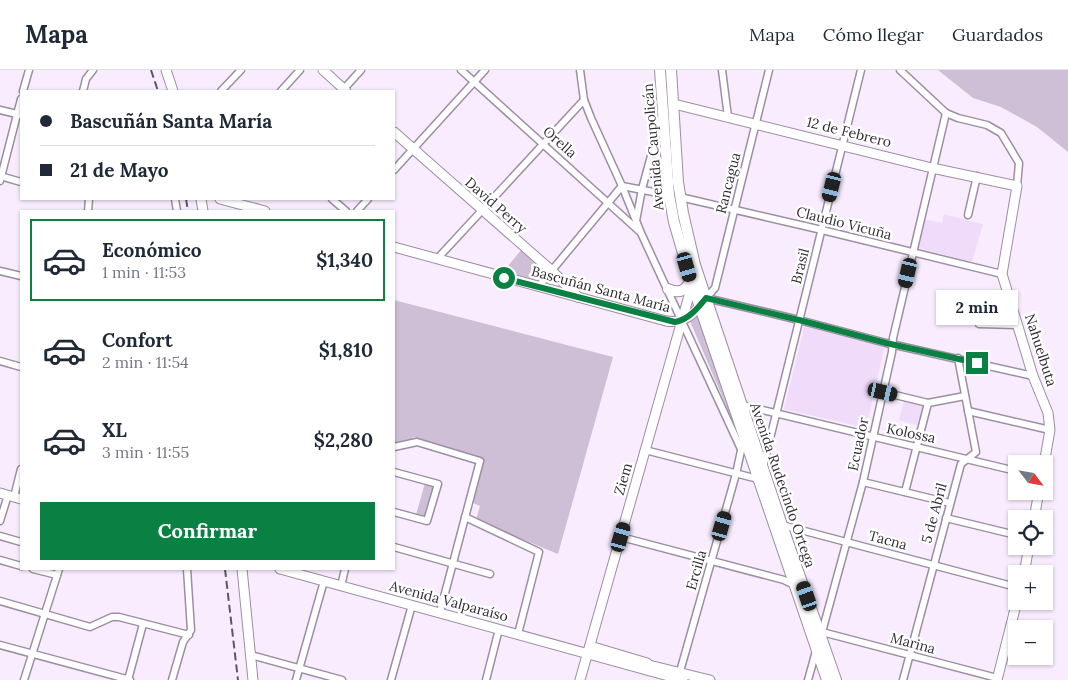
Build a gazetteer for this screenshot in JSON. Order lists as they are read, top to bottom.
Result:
{
  "streets": {
    "main road": ["Avenida Caupolicán", "Avenida Rudecindo Ortega"],
    "street": [
      "12 de Febrero",
      "Orella",
      "Rancagua",
      "David Perry",
      "Claudio Vicuña",
      "Brasil",
      "Bascuñán Santa María",
      "Nahuelbuta",
      "Kolossa",
      "Ecuador",
      "Ziem",
      "5 de Abril",
      "Tacna",
      "Ercilla",
      "Avenida Valparaíso",
      "Marina"
    ]
  },
  "crossings": [
    ["12 de Febrero", "Avenida Caupolicán"],
    ["12 de Febrero", "Rancagua"],
    ["12 de Febrero", "Brasil"],
    ["12 de Febrero", "Nahuelbuta"],
    ["12 de Febrero", "Ecuador"],
    ["Avenida Caupolicán", "Rancagua"],
    ["Avenida Caupolicán", "Claudio Vicuña"],
    ["Avenida Caupolicán", "Bascuñán Santa María"],
    ["Avenida Caupolicán", "Ziem"],
    ["Avenida Caupolicán", "Avenida Rudecindo Ortega"],
    ["Rancagua", "Claudio Vicuña"],
    ["Rancagua", "Bascuñán Santa María"],
    ["Rancagua", "Avenida Rudecindo Ortega"],
    ["David Perry", "Bascuñán Santa María"],
    ["Claudio Vicuña", "Brasil"],
    ["Claudio Vicuña", "Nahuelbuta"],
    ["Claudio Vicuña", "Ecuador"],
    ["Brasil", "Kolossa"],
    ["Brasil", "Avenida Rudecindo Ortega"],
    ["Bascuñán Santa María", "Ziem"],
    ["Bascuñán Santa María", "Avenida Rudecindo Ortega"],
    ["Kolossa", "Ecuador"],
    ["Kolossa", "Avenida Rudecindo Ortega"],
    ["Kolossa", "5 de Abril"],
    ["Ecuador", "Avenida Rudecindo Ortega"],
    ["Ecuador", "Tacna"],
    ["Ecuador", "Marina"],
    ["Ziem", "Avenida Valparaíso"],
    ["Avenida Rudecindo Ortega", "Tacna"],
    ["Avenida Rudecindo Ortega", "Ercilla"],
    ["Avenida Rudecindo Ortega", "Marina"],
    ["5 de Abril", "Tacna"],
    ["5 de Abril", "Marina"],
    ["Ercilla", "Avenida Valparaíso"]
  ],
  "north": "bottom right",
  "page": {
    "header": "Mapa",
    "nav": ["Mapa", "Cómo llegar", "Guardados"],
    "banner": ["Bascuñán Santa María", "21 de Mayo"],
    "list": [
      {
        "name": "Económico",
        "note": "1 min · 11:53",
        "value": "$1,340"
      },
      {
        "name": "Confort",
        "note": "2 min · 11:54",
        "value": "$1,810"
      },
      {
        "name": "XL",
        "note": "3 min · 11:55",
        "value": "$2,280"
      }
    ],
    "bubble": "2 min",
    "map_buttons": ["+", "−"],
    "buttons": "Confirmar"
  }
}
